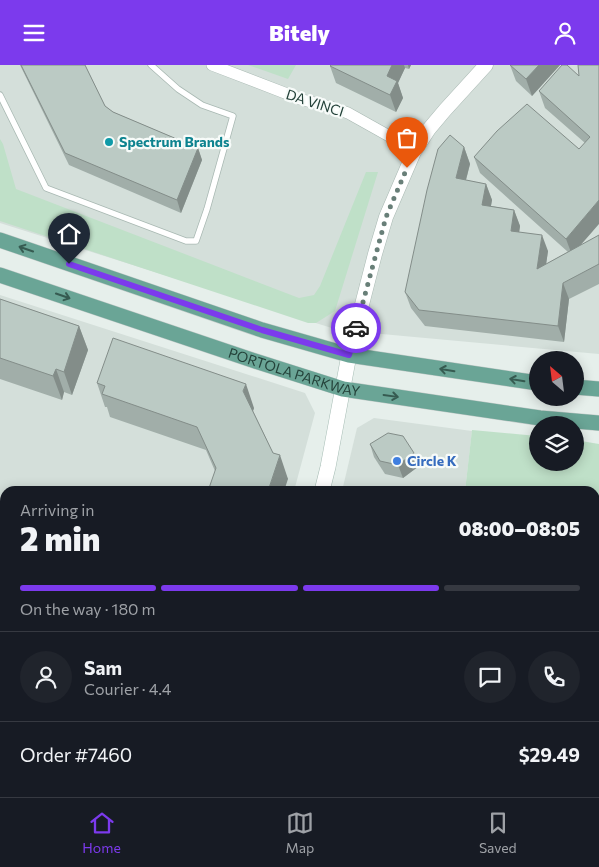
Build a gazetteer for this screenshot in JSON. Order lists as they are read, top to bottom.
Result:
{
  "streets": {
    "main road": ["PORTOLA PARKWAY"],
    "street": ["DA VINCI"]
  },
  "places": ["Spectrum Brands", "Circle K"],
  "north": "top left",
  "page": {
    "header": "Bitely",
    "heading": ["2 min", "Arriving in", "08:00–08:05"],
    "panel": [
      "Sam",
      "Courier · 4.4",
      "Order #7460",
      "$29.49"
    ],
    "bar": "On the way · 180 m",
    "tabs": ["Home", "Map", "Saved"]
  }
}
